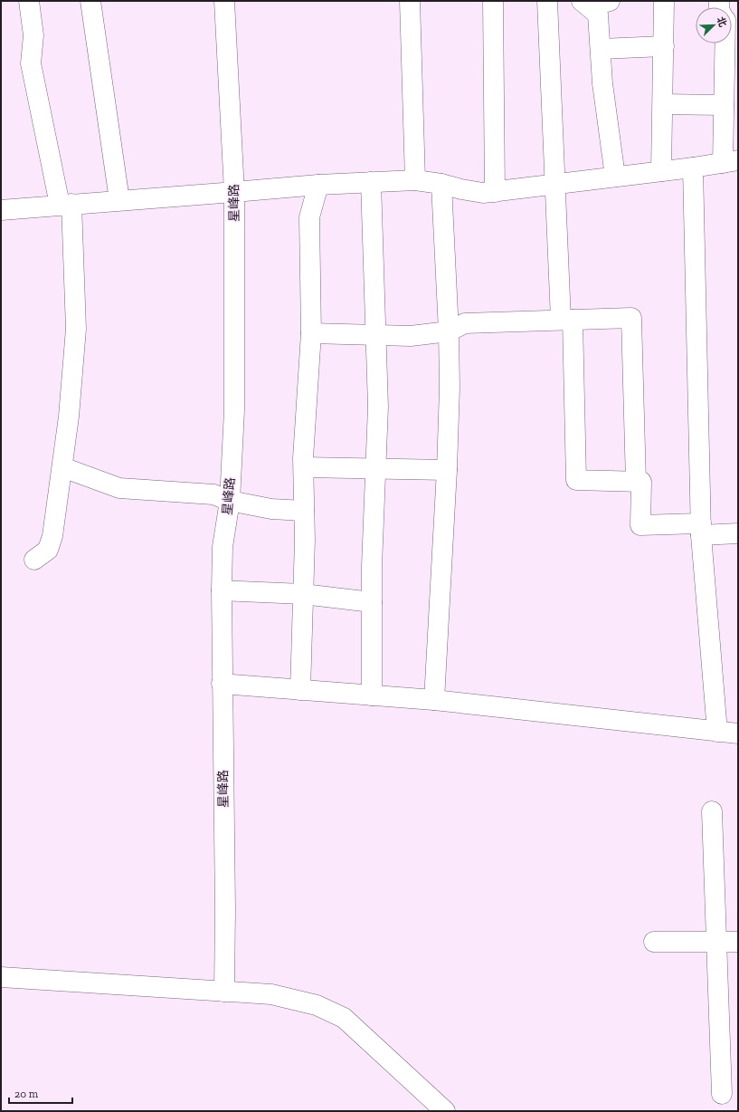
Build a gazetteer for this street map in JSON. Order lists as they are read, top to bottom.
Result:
{
  "streets": {
    "street": ["星峰路"]
  },
  "scale_bar": "20 m",
  "north": "top right"
}
